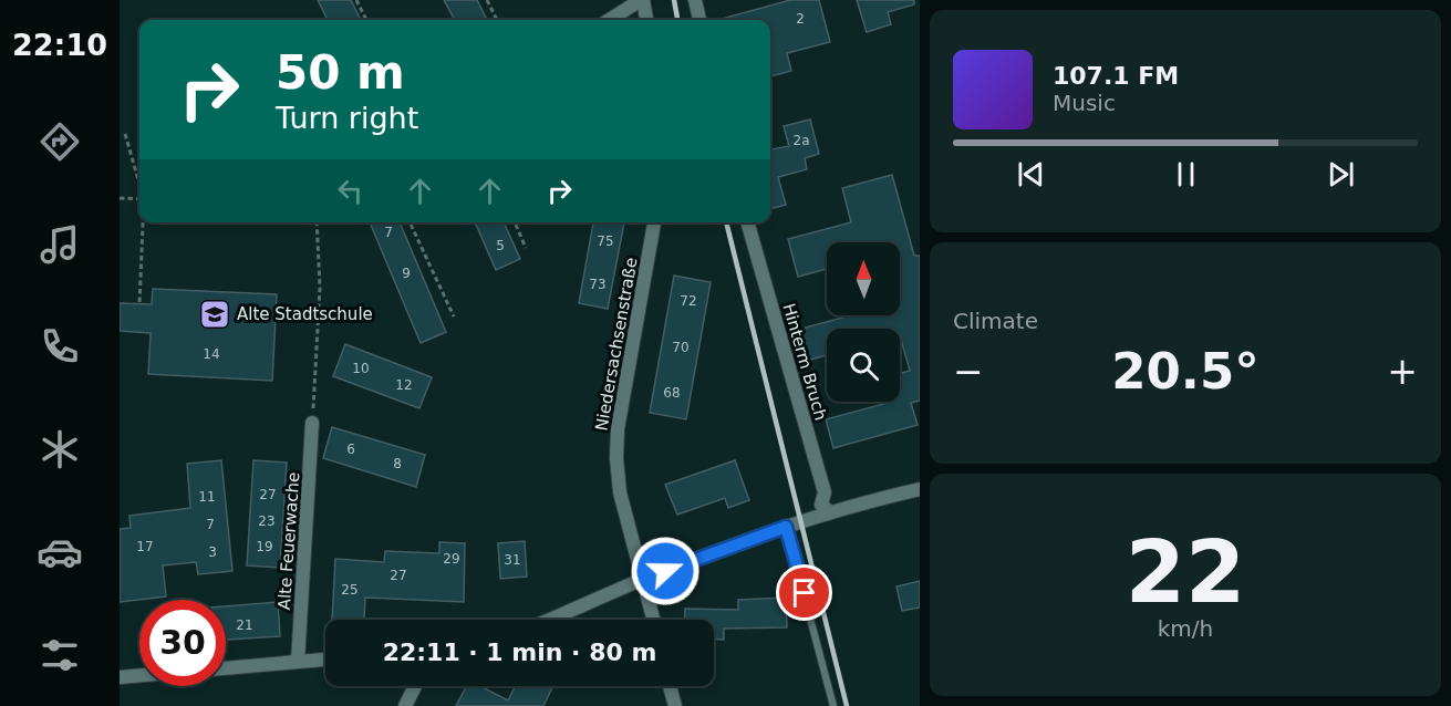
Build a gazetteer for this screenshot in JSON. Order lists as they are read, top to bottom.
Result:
{
  "streets": {
    "street": ["Niedersachsenstraße", "Hinterm Bruch", "Alte Feuerwache"]
  },
  "places": {
    "school or university": ["Alte Stadtschule"]
  },
  "house_numbers": [
    "2",
    "2a",
    "7",
    "75",
    "5",
    "9",
    "73",
    "72",
    "70",
    "14",
    "10",
    "12",
    "68",
    "6",
    "8",
    "27",
    "11",
    "23",
    "7",
    "17",
    "19",
    "3",
    "29",
    "31",
    "27",
    "25",
    "21"
  ],
  "north": "top",
  "page": {
    "tabs": "22:10",
    "turn": ["50 m", "Turn right"],
    "song": ["107.1 FM", "Music"],
    "tile": [
      "Climate",
      ["22", "km/h"]
    ],
    "heat": ["−", "20.5°", "+"],
    "limit": "30",
    "trip": "22:11 · 1 min · 80 m"
  }
}
